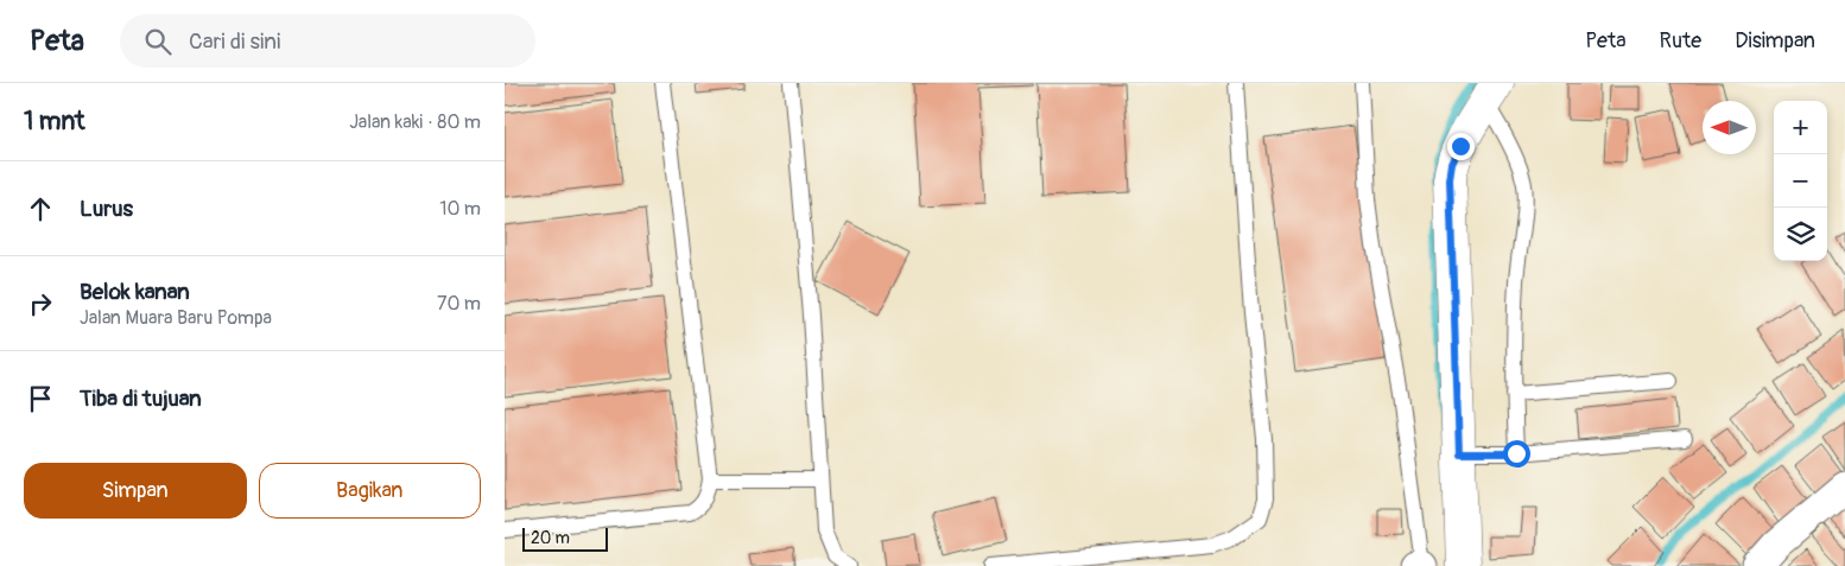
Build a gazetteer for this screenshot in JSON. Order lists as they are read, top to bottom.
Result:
{
  "scale_bar": "20 m",
  "north": "left",
  "page": {
    "header": "Peta",
    "search": "Cari di sini",
    "nav": ["Peta", "Rute", "Disimpan"],
    "heading": ["1 mnt", "Jalan kaki · 80 m"],
    "map_buttons": ["+", "−"],
    "list": [
      ["Lurus", "10 m"],
      ["Belok kanan", "Jalan Muara Baru Pompa", "70 m"],
      "Tiba di tujuan"
    ],
    "buttons": ["Simpan", "Bagikan"],
    "scale": "20 m"
  }
}
